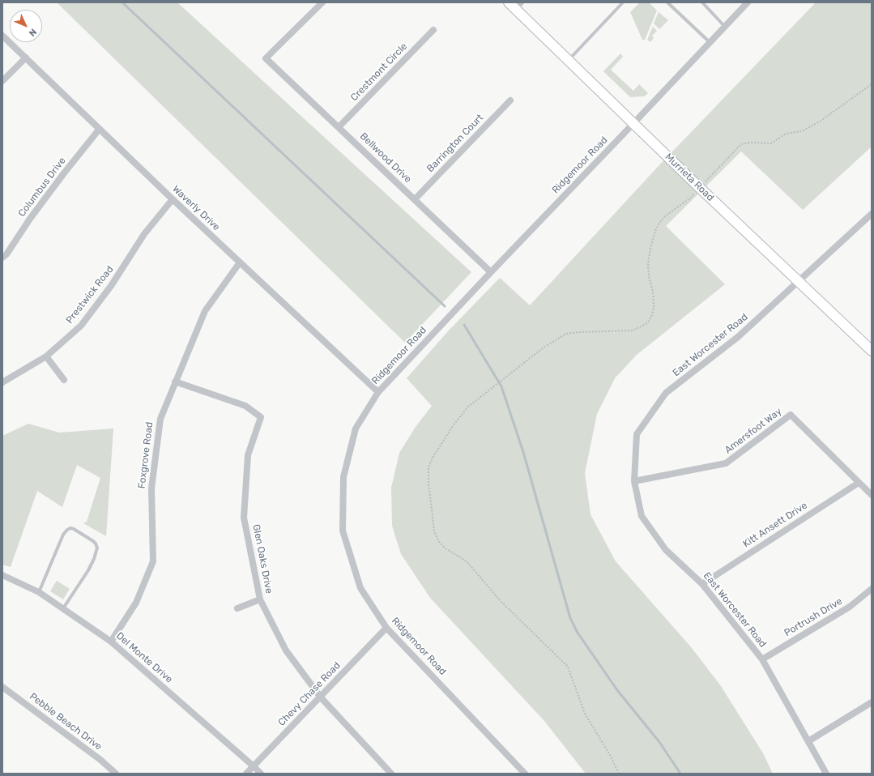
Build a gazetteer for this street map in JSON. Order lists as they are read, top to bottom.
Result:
{
  "streets": {
    "main road": ["Murrieta Road"],
    "street": [
      "Crestmont Circle",
      "Barrington Court",
      "Bellwood Drive",
      "Ridgemoor Road",
      "Columbus Drive",
      "Waverly Drive",
      "Prestwick Road",
      "East Worcester Road",
      "Amersfoot Way",
      "Foxgrove Road",
      "Kitt Ansett Drive",
      "Glen Oaks Drive",
      "Portrush Drive",
      "Del Monte Drive",
      "Chevy Chase Road",
      "Pebble Beach Drive"
    ]
  },
  "crossings": [
    ["Crestmont Circle", "Bellwood Drive"],
    ["Barrington Court", "Bellwood Drive"],
    ["Bellwood Drive", "Ridgemoor Road"],
    ["Ridgemoor Road", "Murrieta Road"],
    ["Ridgemoor Road", "Waverly Drive"],
    ["Ridgemoor Road", "Chevy Chase Road"],
    ["Murrieta Road", "East Worcester Road"],
    ["Columbus Drive", "Waverly Drive"],
    ["Waverly Drive", "Prestwick Road"],
    ["Waverly Drive", "Foxgrove Road"],
    ["East Worcester Road", "Amersfoot Way"],
    ["East Worcester Road", "Kitt Ansett Drive"],
    ["East Worcester Road", "Portrush Drive"],
    ["Amersfoot Way", "Kitt Ansett Drive"],
    ["Foxgrove Road", "Glen Oaks Drive"],
    ["Foxgrove Road", "Del Monte Drive"],
    ["Glen Oaks Drive", "Chevy Chase Road"],
    ["Del Monte Drive", "Chevy Chase Road"]
  ],
  "north": "bottom right"
}
